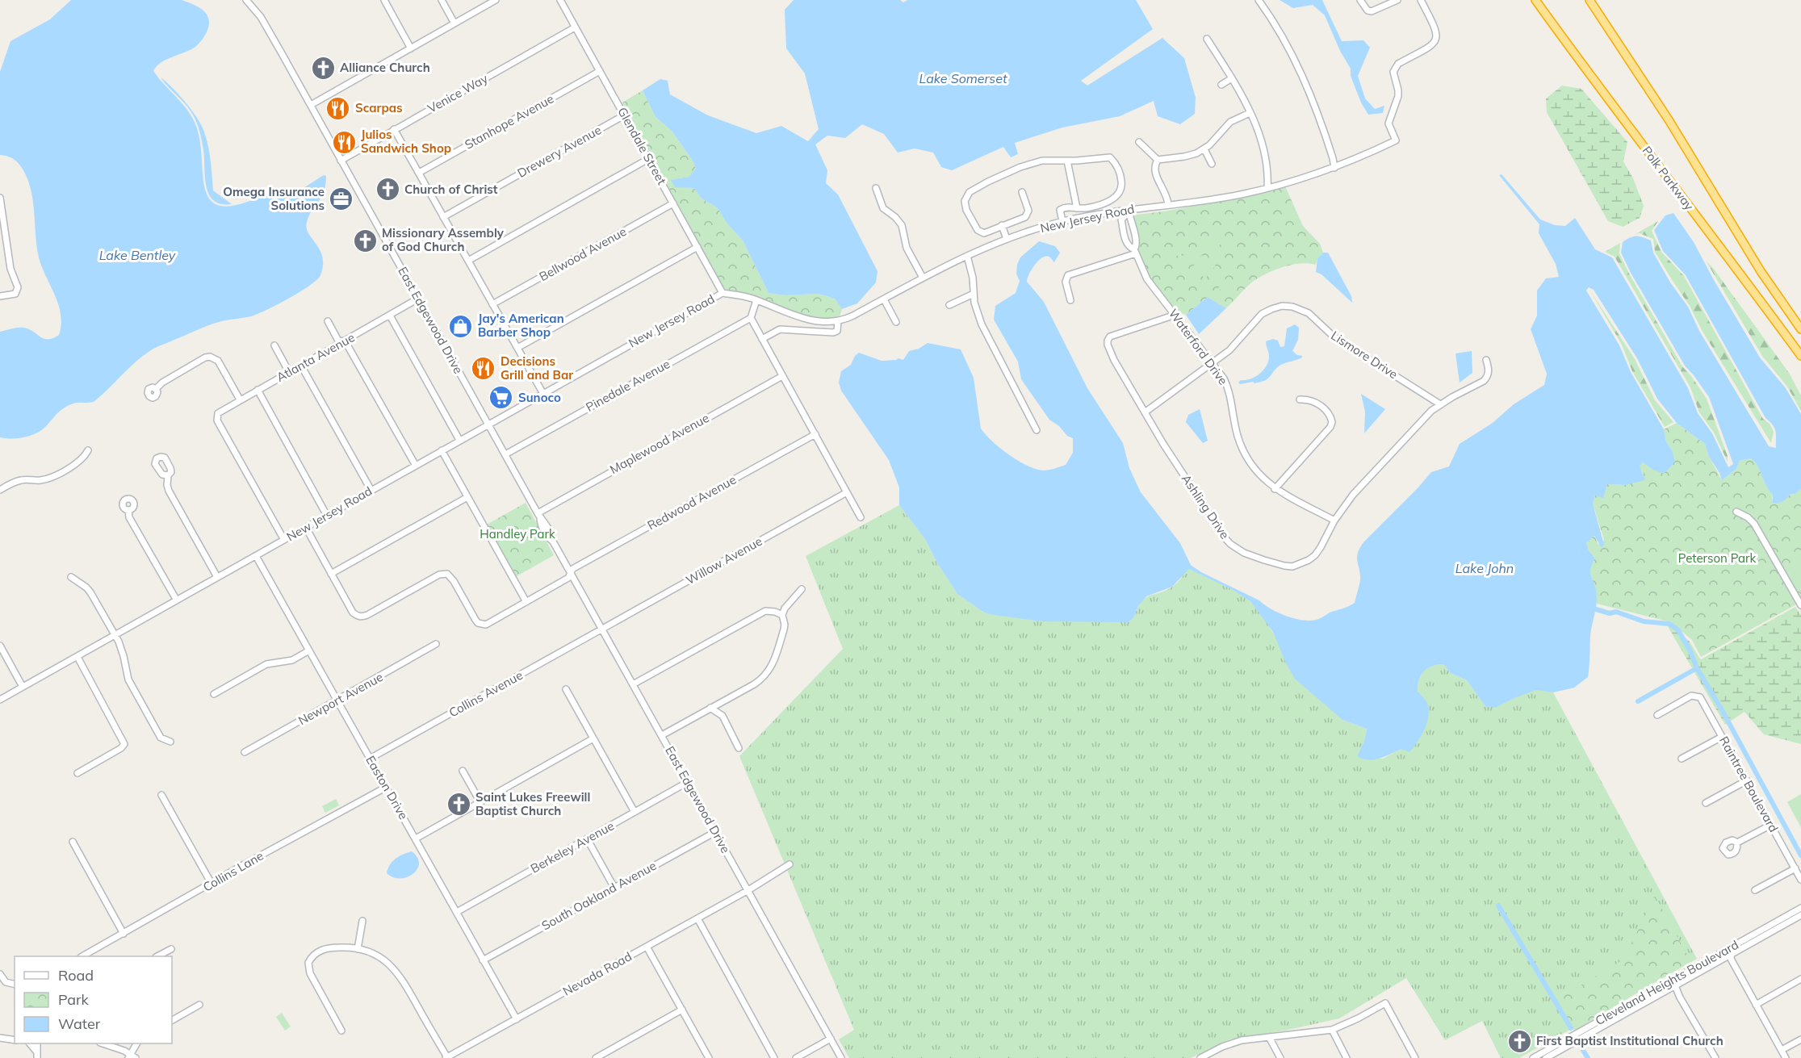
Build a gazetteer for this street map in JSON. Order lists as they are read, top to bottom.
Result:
{
  "streets": {
    "highway": ["Polk Parkway"],
    "street": [
      "Venice Way",
      "Stanhope Avenue",
      "Glendale Street",
      "Drewery Avenue",
      "New Jersey Road",
      "Bellwood Avenue",
      "East Edgewood Drive",
      "Waterford Drive",
      "Lismore Drive",
      "Atlanta Avenue",
      "Pinedale Avenue",
      "Maplewood Avenue",
      "Redwood Avenue",
      "Ashling Drive",
      "Willow Avenue",
      "Collins Avenue",
      "Newport Avenue",
      "Raintree Boulevard",
      "Easton Drive",
      "Berkeley Avenue",
      "Collins Lane",
      "South Oakland Avenue",
      "Nevada Road",
      "Cleveland Heights Boulevard"
    ]
  },
  "crossings": [
    ["Venice Way", "Glendale Street"],
    ["Venice Way", "East Edgewood Drive"],
    ["Stanhope Avenue", "Glendale Street"],
    ["Glendale Street", "Drewery Avenue"],
    ["Glendale Street", "New Jersey Road"],
    ["Glendale Street", "Bellwood Avenue"],
    ["New Jersey Road", "East Edgewood Drive"],
    ["New Jersey Road", "Waterford Drive"],
    ["New Jersey Road", "Atlanta Avenue"],
    ["New Jersey Road", "Easton Drive"],
    ["East Edgewood Drive", "Atlanta Avenue"],
    ["East Edgewood Drive", "Pinedale Avenue"],
    ["East Edgewood Drive", "Maplewood Avenue"],
    ["East Edgewood Drive", "Redwood Avenue"],
    ["East Edgewood Drive", "Willow Avenue"],
    ["East Edgewood Drive", "Collins Avenue"],
    ["East Edgewood Drive", "Berkeley Avenue"],
    ["East Edgewood Drive", "South Oakland Avenue"],
    ["East Edgewood Drive", "Nevada Road"],
    ["Waterford Drive", "Lismore Drive"],
    ["Waterford Drive", "Ashling Drive"],
    ["Lismore Drive", "Ashling Drive"],
    ["Willow Avenue", "Collins Avenue"],
    ["Collins Avenue", "Easton Drive"],
    ["Newport Avenue", "Easton Drive"],
    ["Easton Drive", "Berkeley Avenue"],
    ["Easton Drive", "Collins Lane"],
    ["Easton Drive", "South Oakland Avenue"],
    ["Easton Drive", "Nevada Road"]
  ],
  "water": ["Lake Somerset", "Lake Bentley", "Lake John"],
  "parks": ["Handley Park", "Peterson Park"],
  "places": {
    "church": [
      "Alliance Church",
      "Church of Christ",
      "Missionary Assembly of God Church",
      "Saint Lukes Freewill Baptist Church",
      "First Baptist Institutional Church"
    ],
    "restaurant": ["Scarpas", "Julios Sandwich Shop", "Decisions Grill and Bar"],
    "office": ["Omega Insurance Solutions"],
    "shop": ["Jay's American Barber Shop"],
    "supermarket": ["Sunoco"]
  },
  "legend": ["Road", "Park", "Water"]
}
